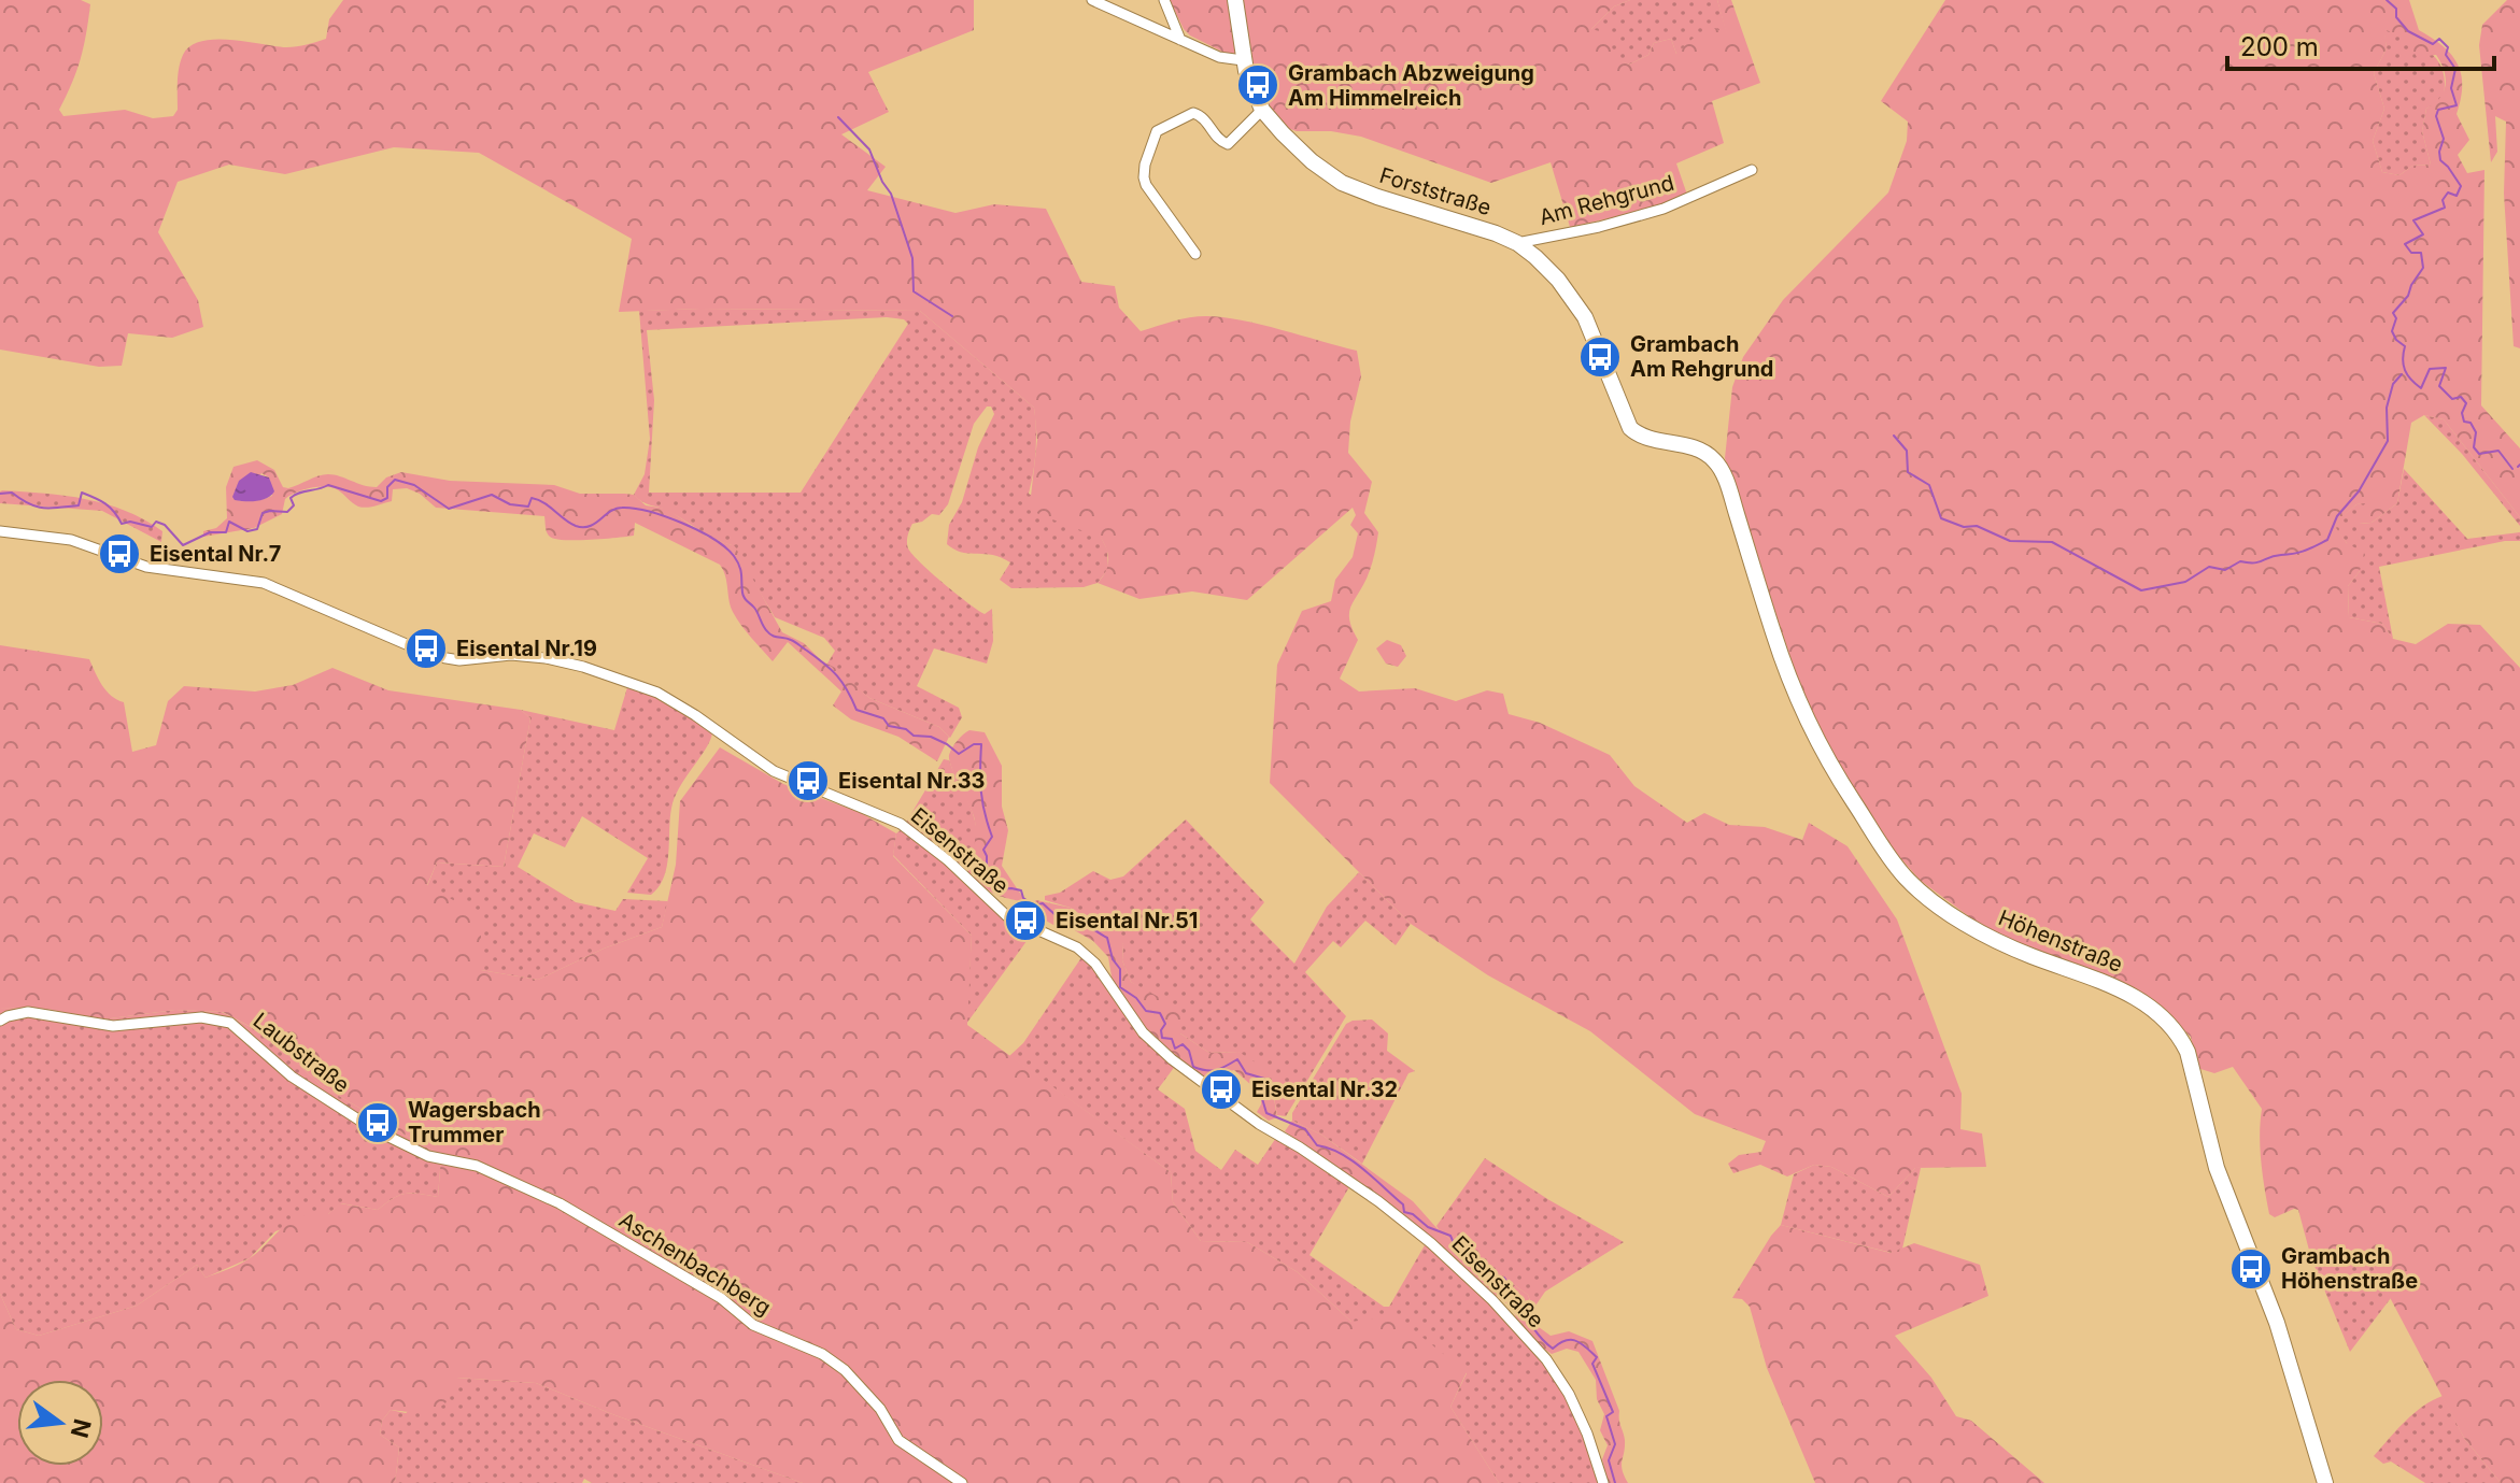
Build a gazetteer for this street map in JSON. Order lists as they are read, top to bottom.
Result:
{
  "streets": {
    "street": [
      "Forststraße",
      "Am Rehgrund",
      "Eisenstraße",
      "Höhenstraße",
      "Laubstraße",
      "Aschenbachberg"
    ]
  },
  "crossings": [
    ["Forststraße", "Am Rehgrund"],
    ["Forststraße", "Höhenstraße"],
    ["Laubstraße", "Aschenbachberg"]
  ],
  "places": {
    "bus stop": [
      "Grambach Abzweigung Am Himmelreich",
      "Grambach Am Rehgrund",
      "Eisental Nr.7",
      "Eisental Nr.19",
      "Eisental Nr.33",
      "Eisental Nr.51",
      "Eisental Nr.32",
      "Wagersbach Trummer",
      "Grambach Höhenstraße"
    ]
  },
  "scale_bar": "200 m",
  "north": "right"
}
